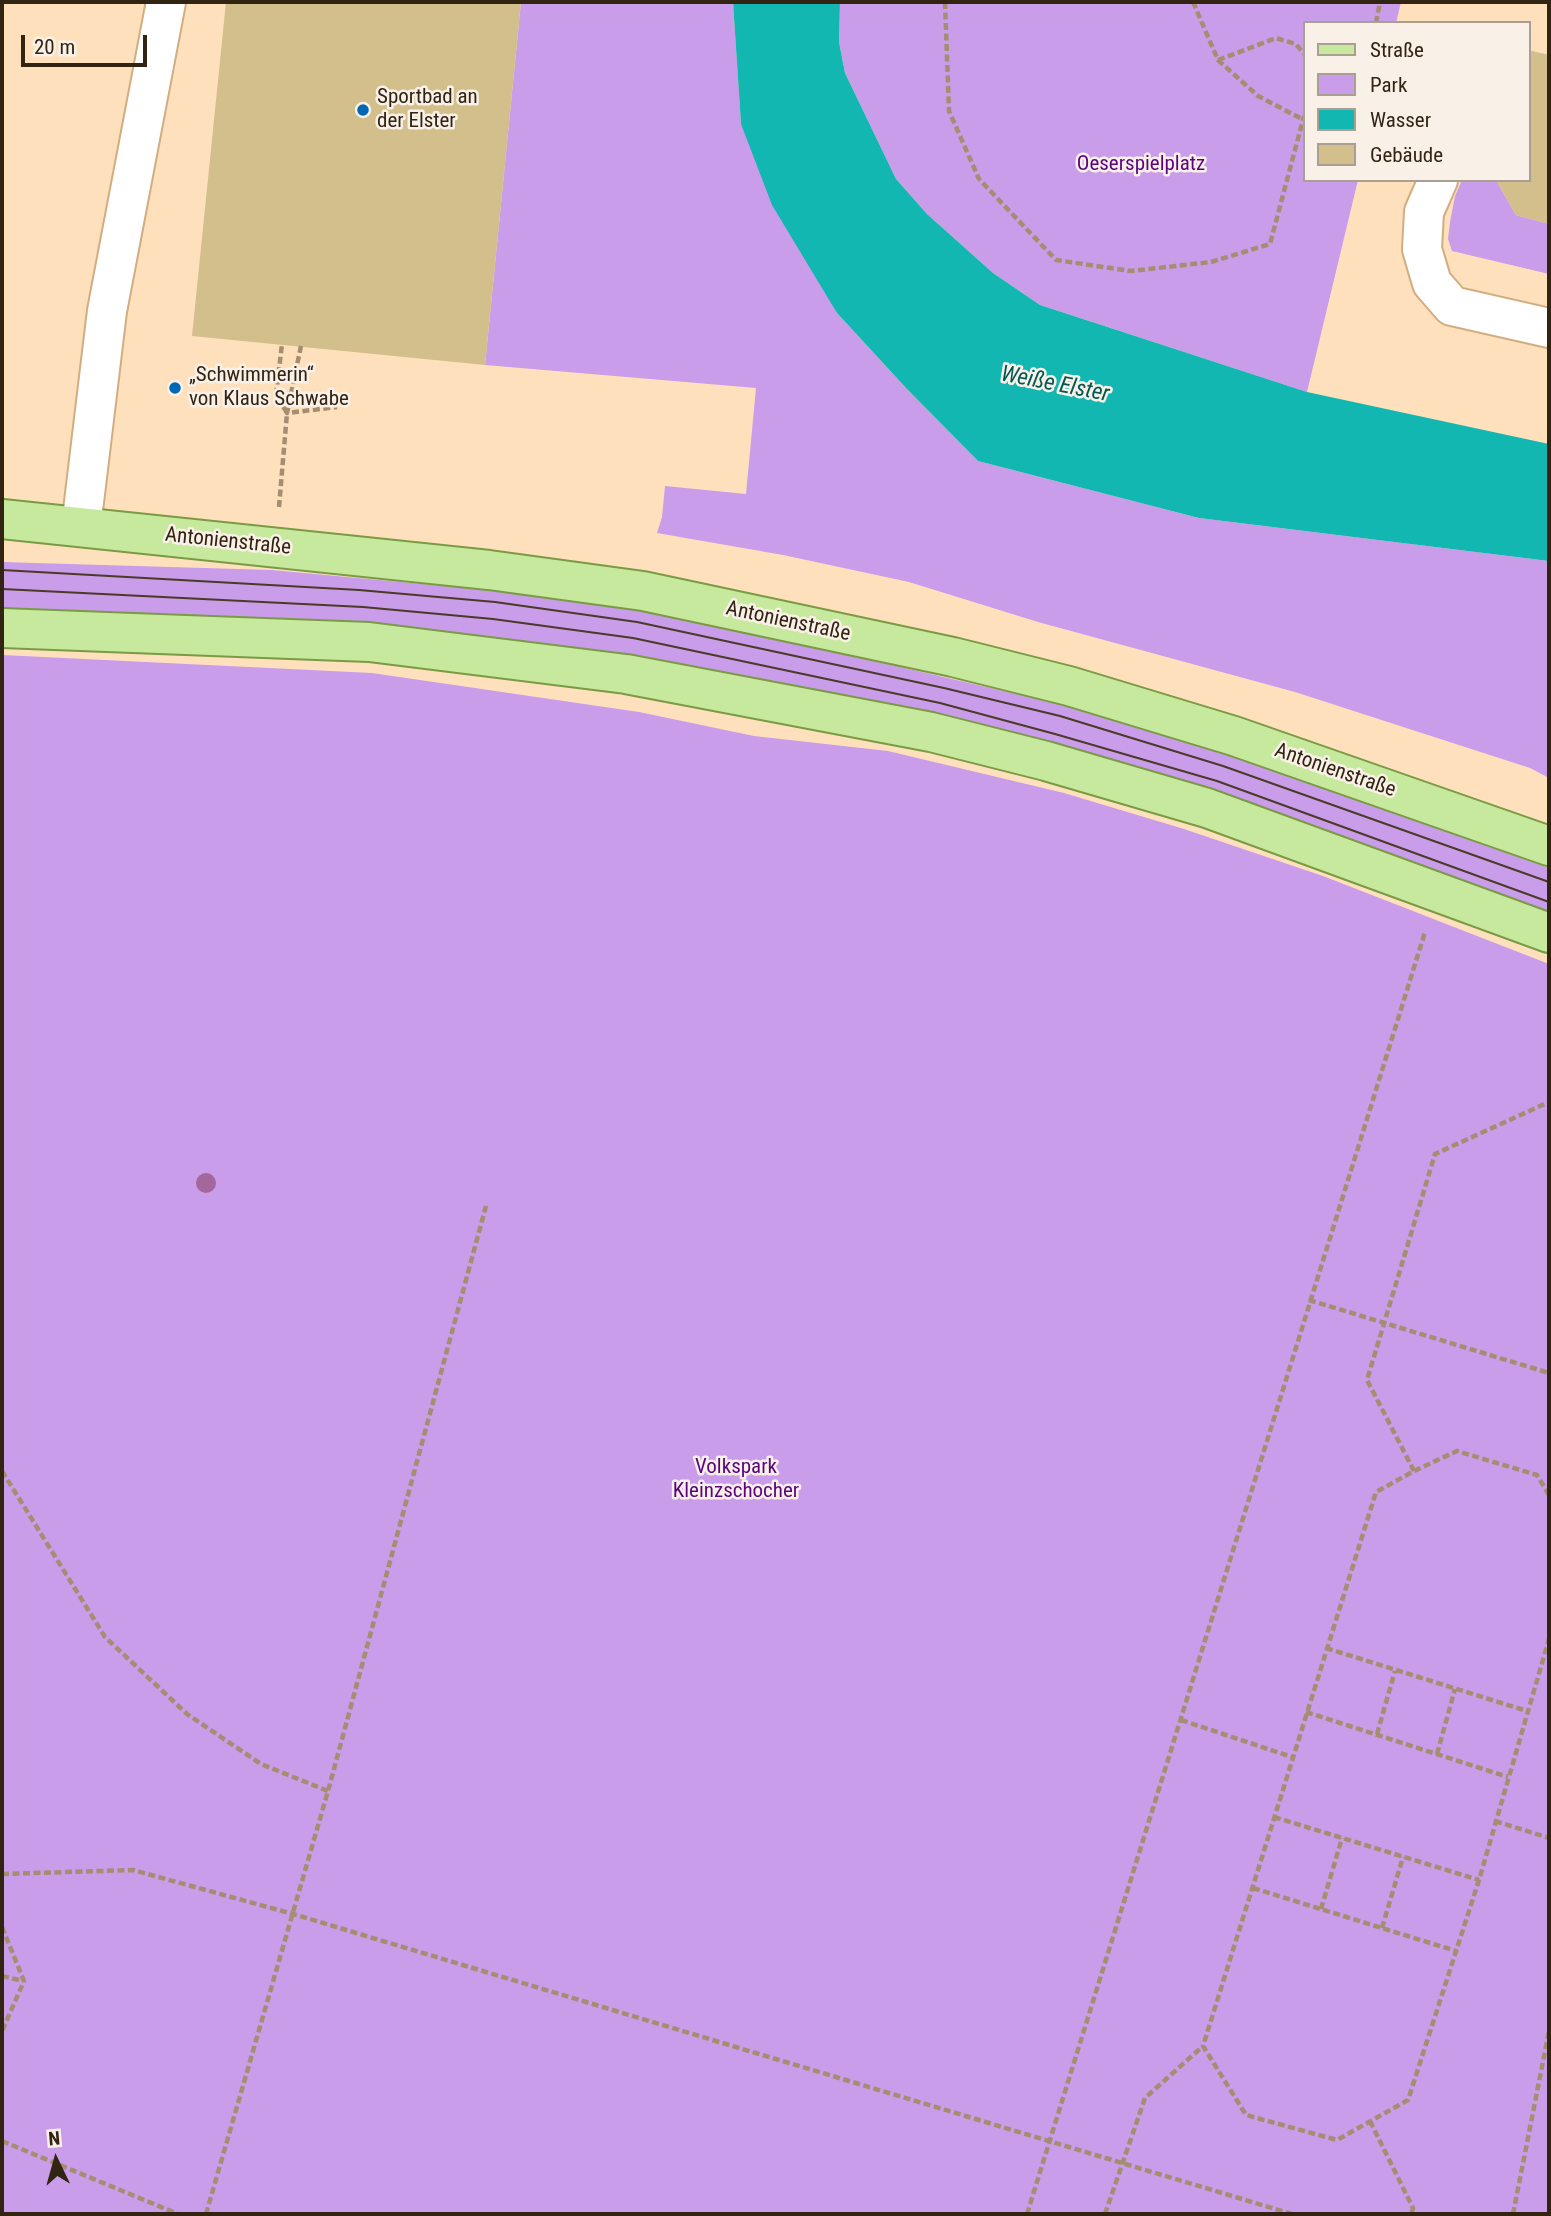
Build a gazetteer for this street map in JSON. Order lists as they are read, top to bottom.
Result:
{
  "streets": {
    "main road": ["Antonienstraße"]
  },
  "water": ["Weiße Elster"],
  "parks": ["Oeserspielplatz", "Volkspark Kleinzschocher"],
  "places": ["Sportbad an der Elster", "„Schwimmerin“ von Klaus Schwabe"],
  "legend": [
    "Straße",
    "Park",
    "Wasser",
    "Gebäude"
  ],
  "scale_bar": "20 m",
  "north": "top"
}
